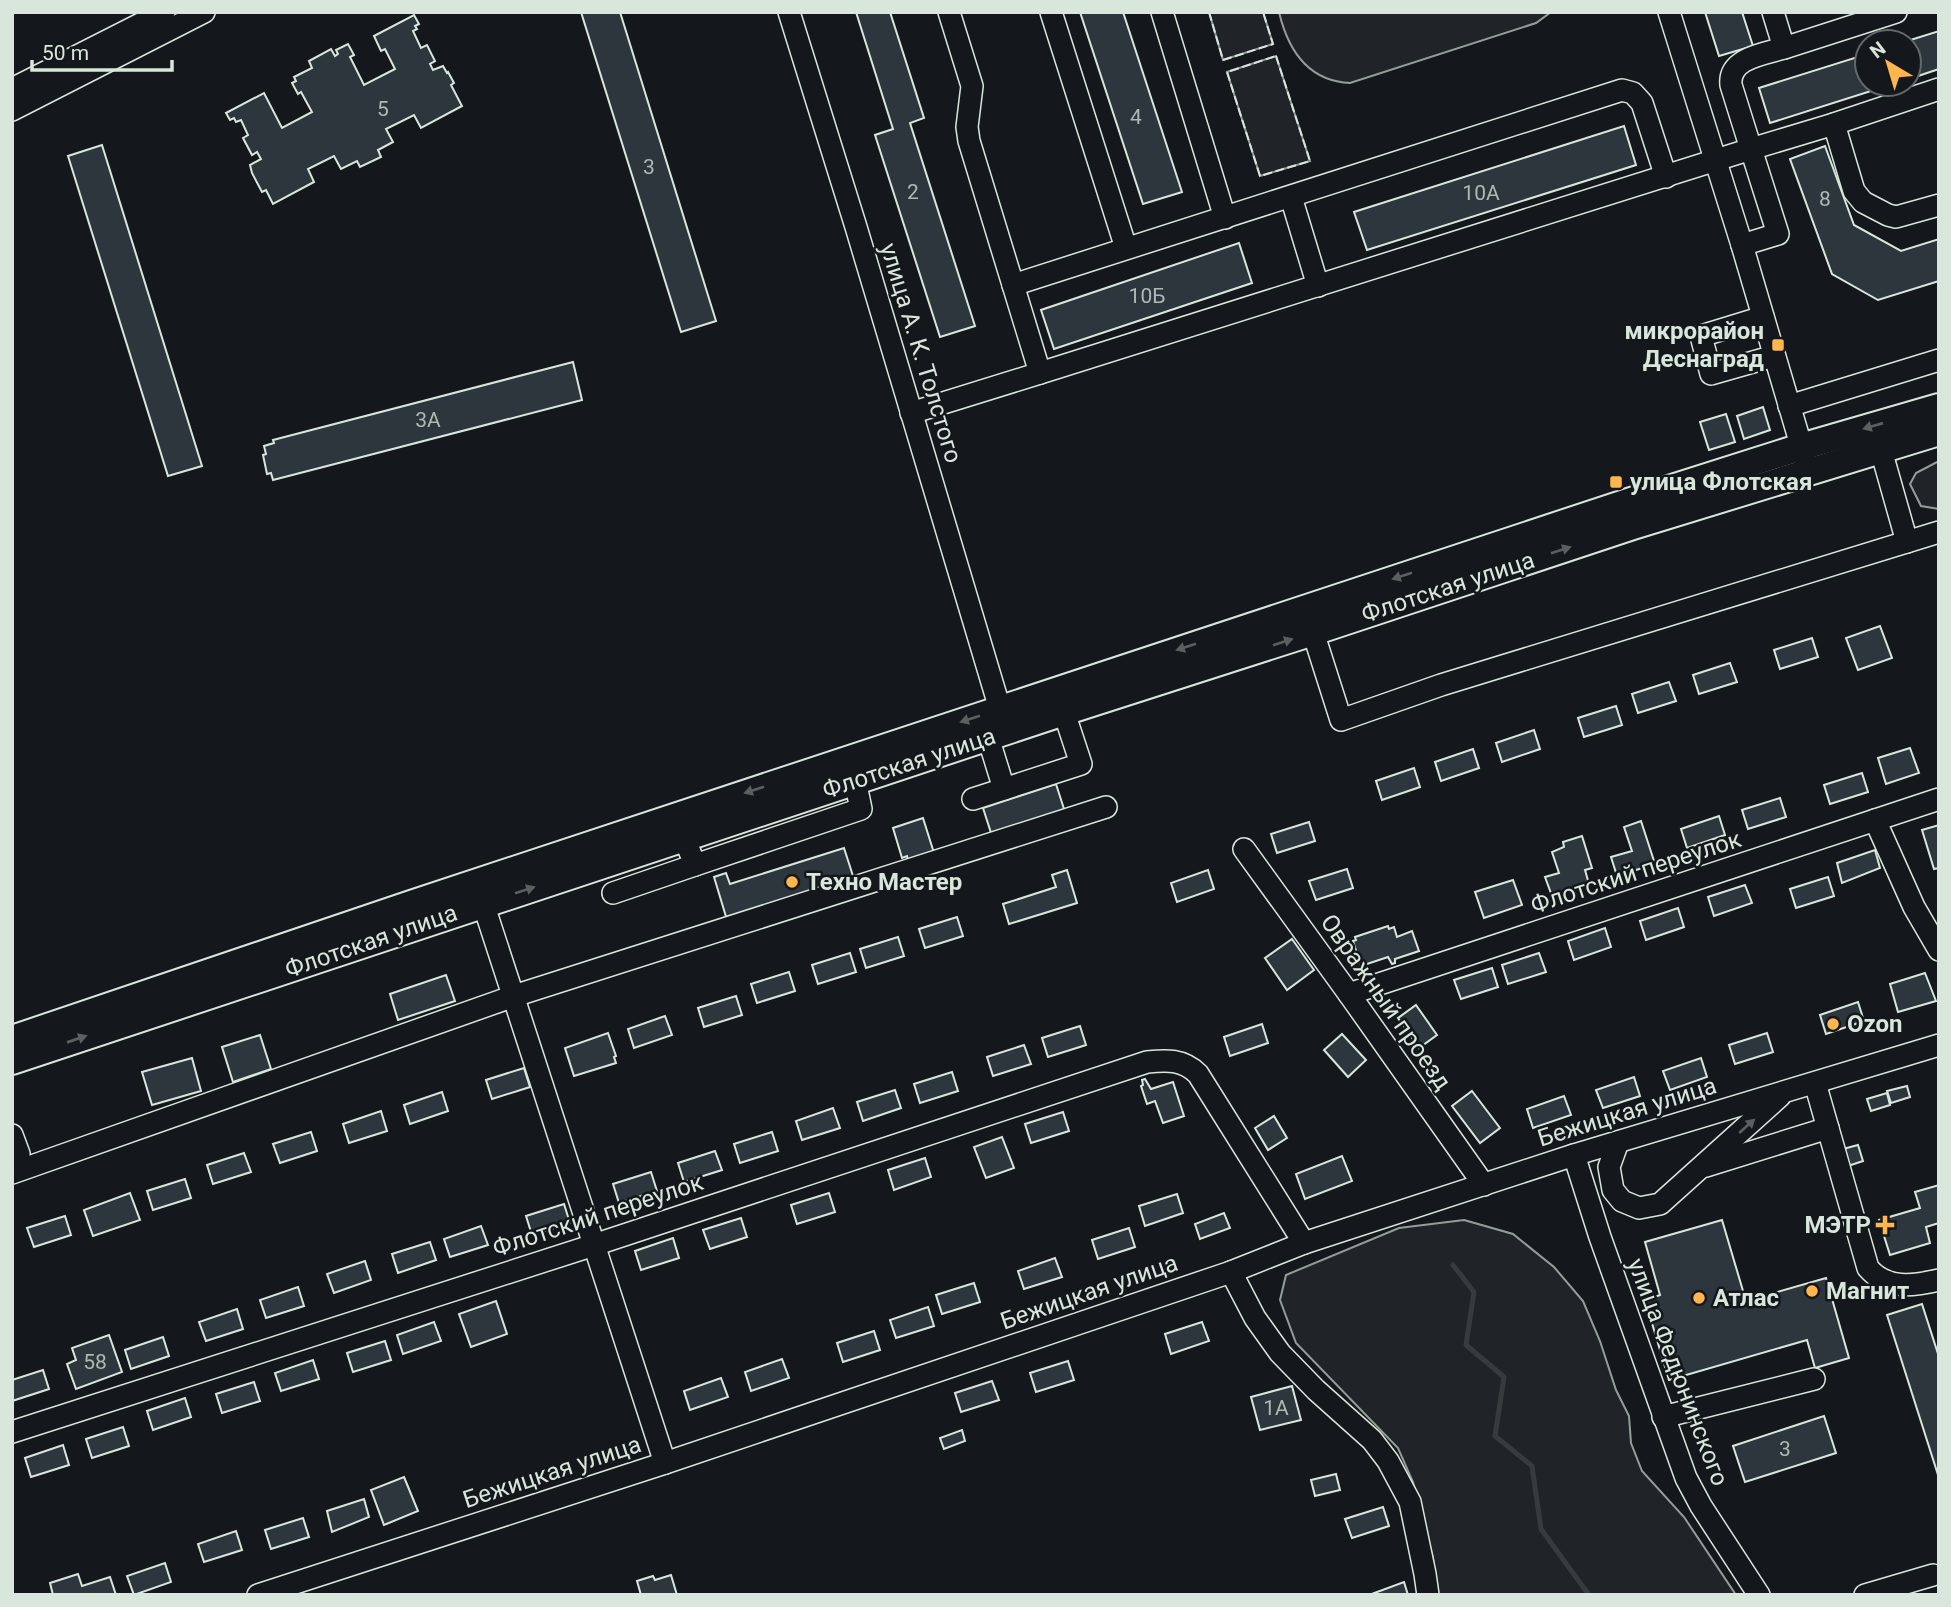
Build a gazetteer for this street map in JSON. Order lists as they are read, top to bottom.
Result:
{
  "streets": {
    "main road": ["Флотская улица"],
    "street": [
      "улица А. К. Толстого",
      "Флотский переулок",
      "Овражный проезд",
      "Бежицкая улица",
      "улица Федюнинского"
    ]
  },
  "crossings": [
    ["улица А. К. Толстого", "Флотская улица"],
    ["Флотский переулок", "Овражный проезд"],
    ["Флотский переулок", "Бежицкая улица"],
    ["Овражный проезд", "Бежицкая улица"],
    ["Бежицкая улица", "улица Федюнинского"]
  ],
  "places": {
    "transit": ["микрорайон Деснаград", "улица Флотская"],
    "other": [
      "Техно Мастер",
      "Ozon",
      "Магнит",
      "Атлас"
    ],
    "health": ["МЭТР"]
  },
  "house_numbers": [
    "5",
    "4",
    "3",
    "2",
    "10А",
    "8",
    "10Б",
    "3А",
    "58",
    "1А",
    "3"
  ],
  "scale_bar": "50 m",
  "north": "top left"
}
